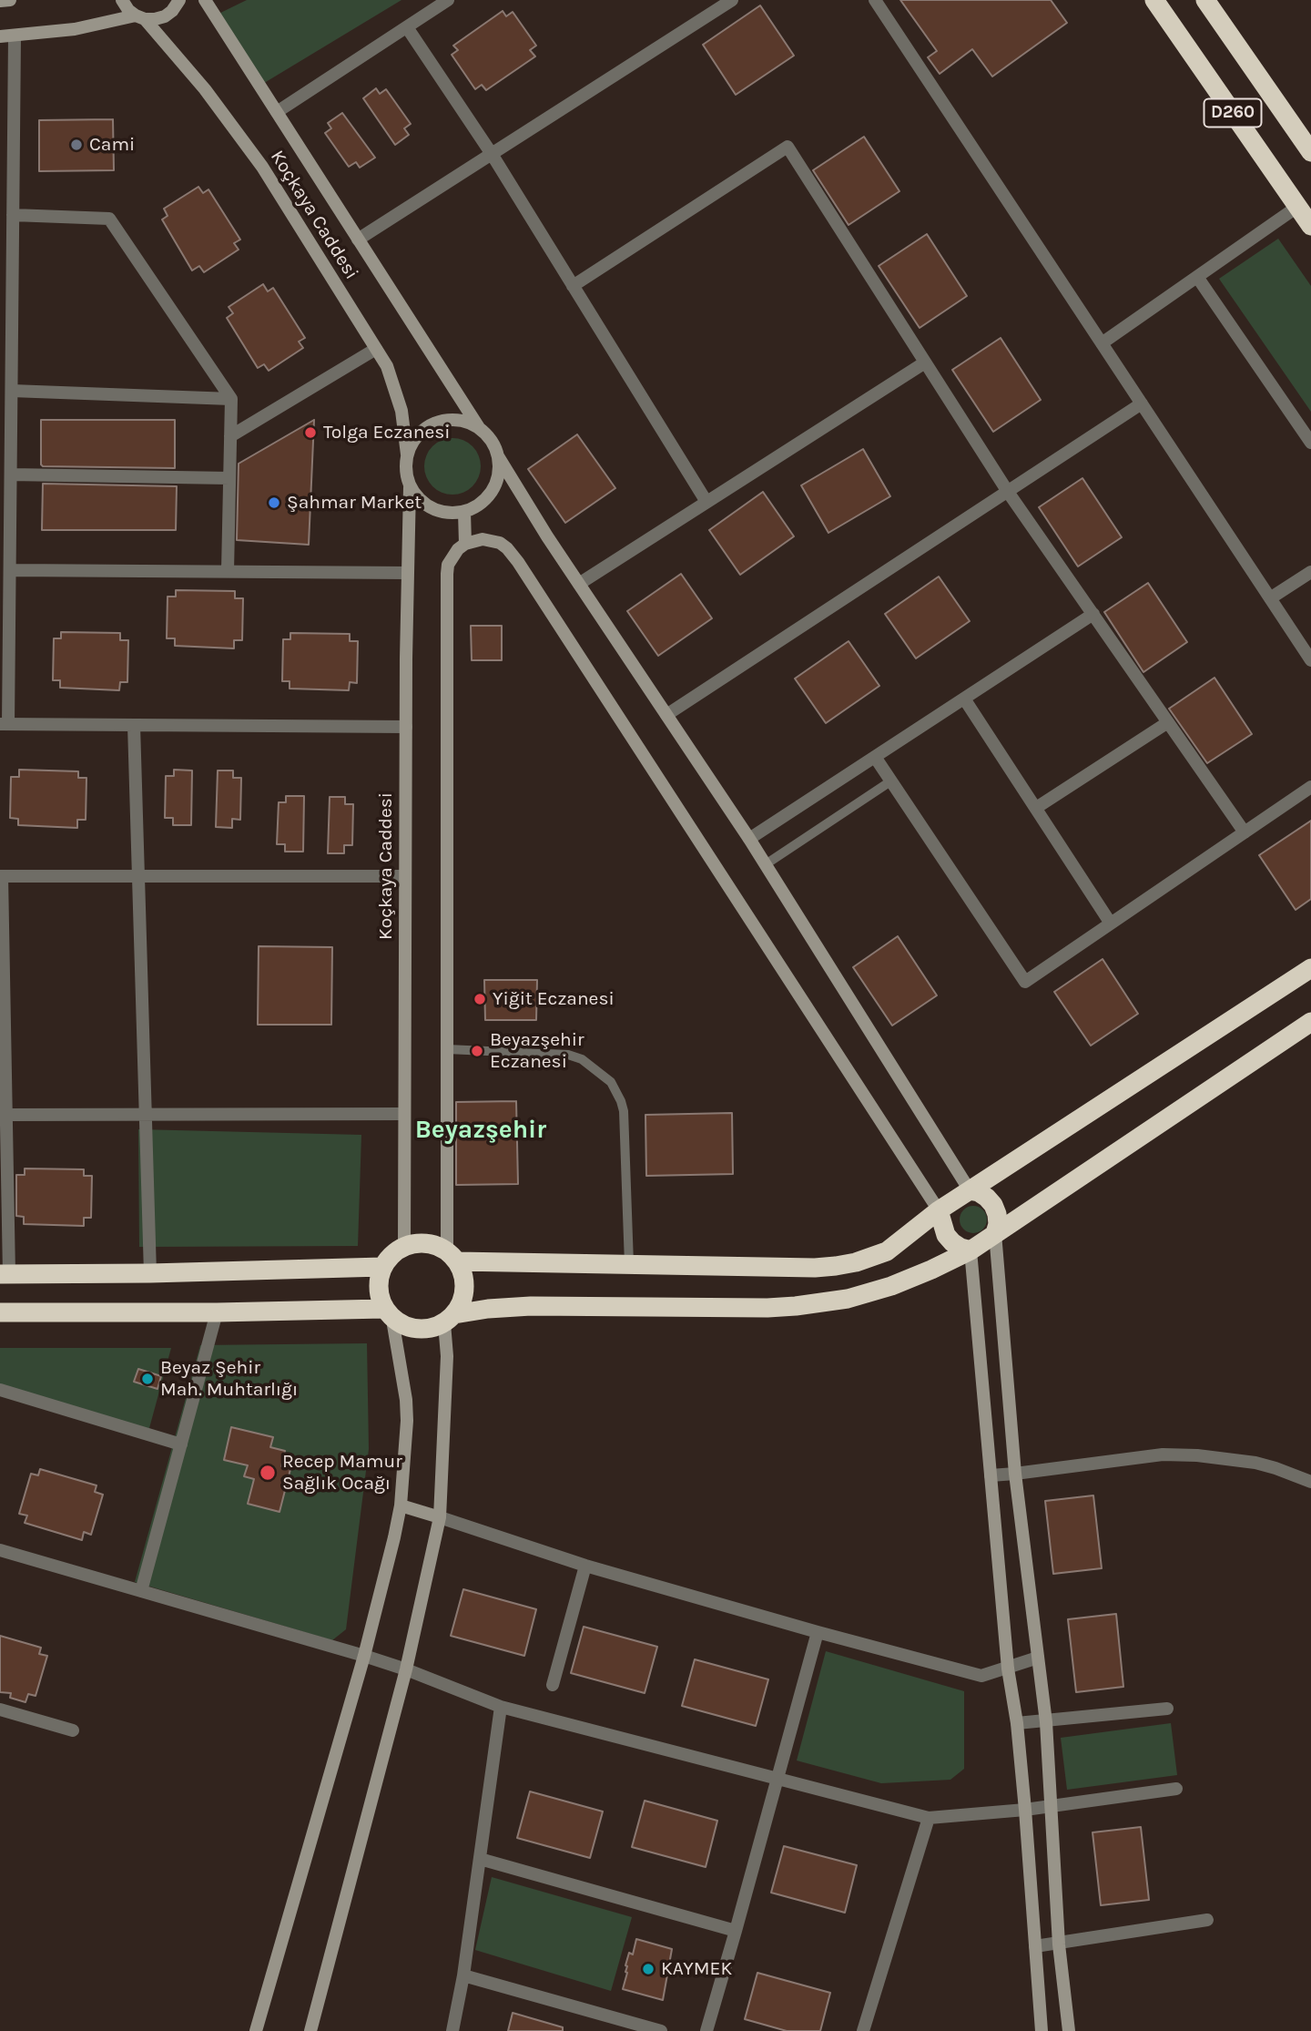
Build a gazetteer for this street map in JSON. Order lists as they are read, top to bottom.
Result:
{
  "streets": {
    "highway": ["D260"],
    "main road": ["Koçkaya Caddesi"]
  },
  "districts": ["Beyazşehir"],
  "places": [
    "Cami",
    "Tolga Eczanesi",
    "Şahmar Market",
    "Yiğit Eczanesi",
    "Beyazşehir Eczanesi",
    "Beyaz Şehir Mah. Muhtarlığı",
    "Recep Mamur Sağlık Ocağı",
    "KAYMEK"
  ]
}
